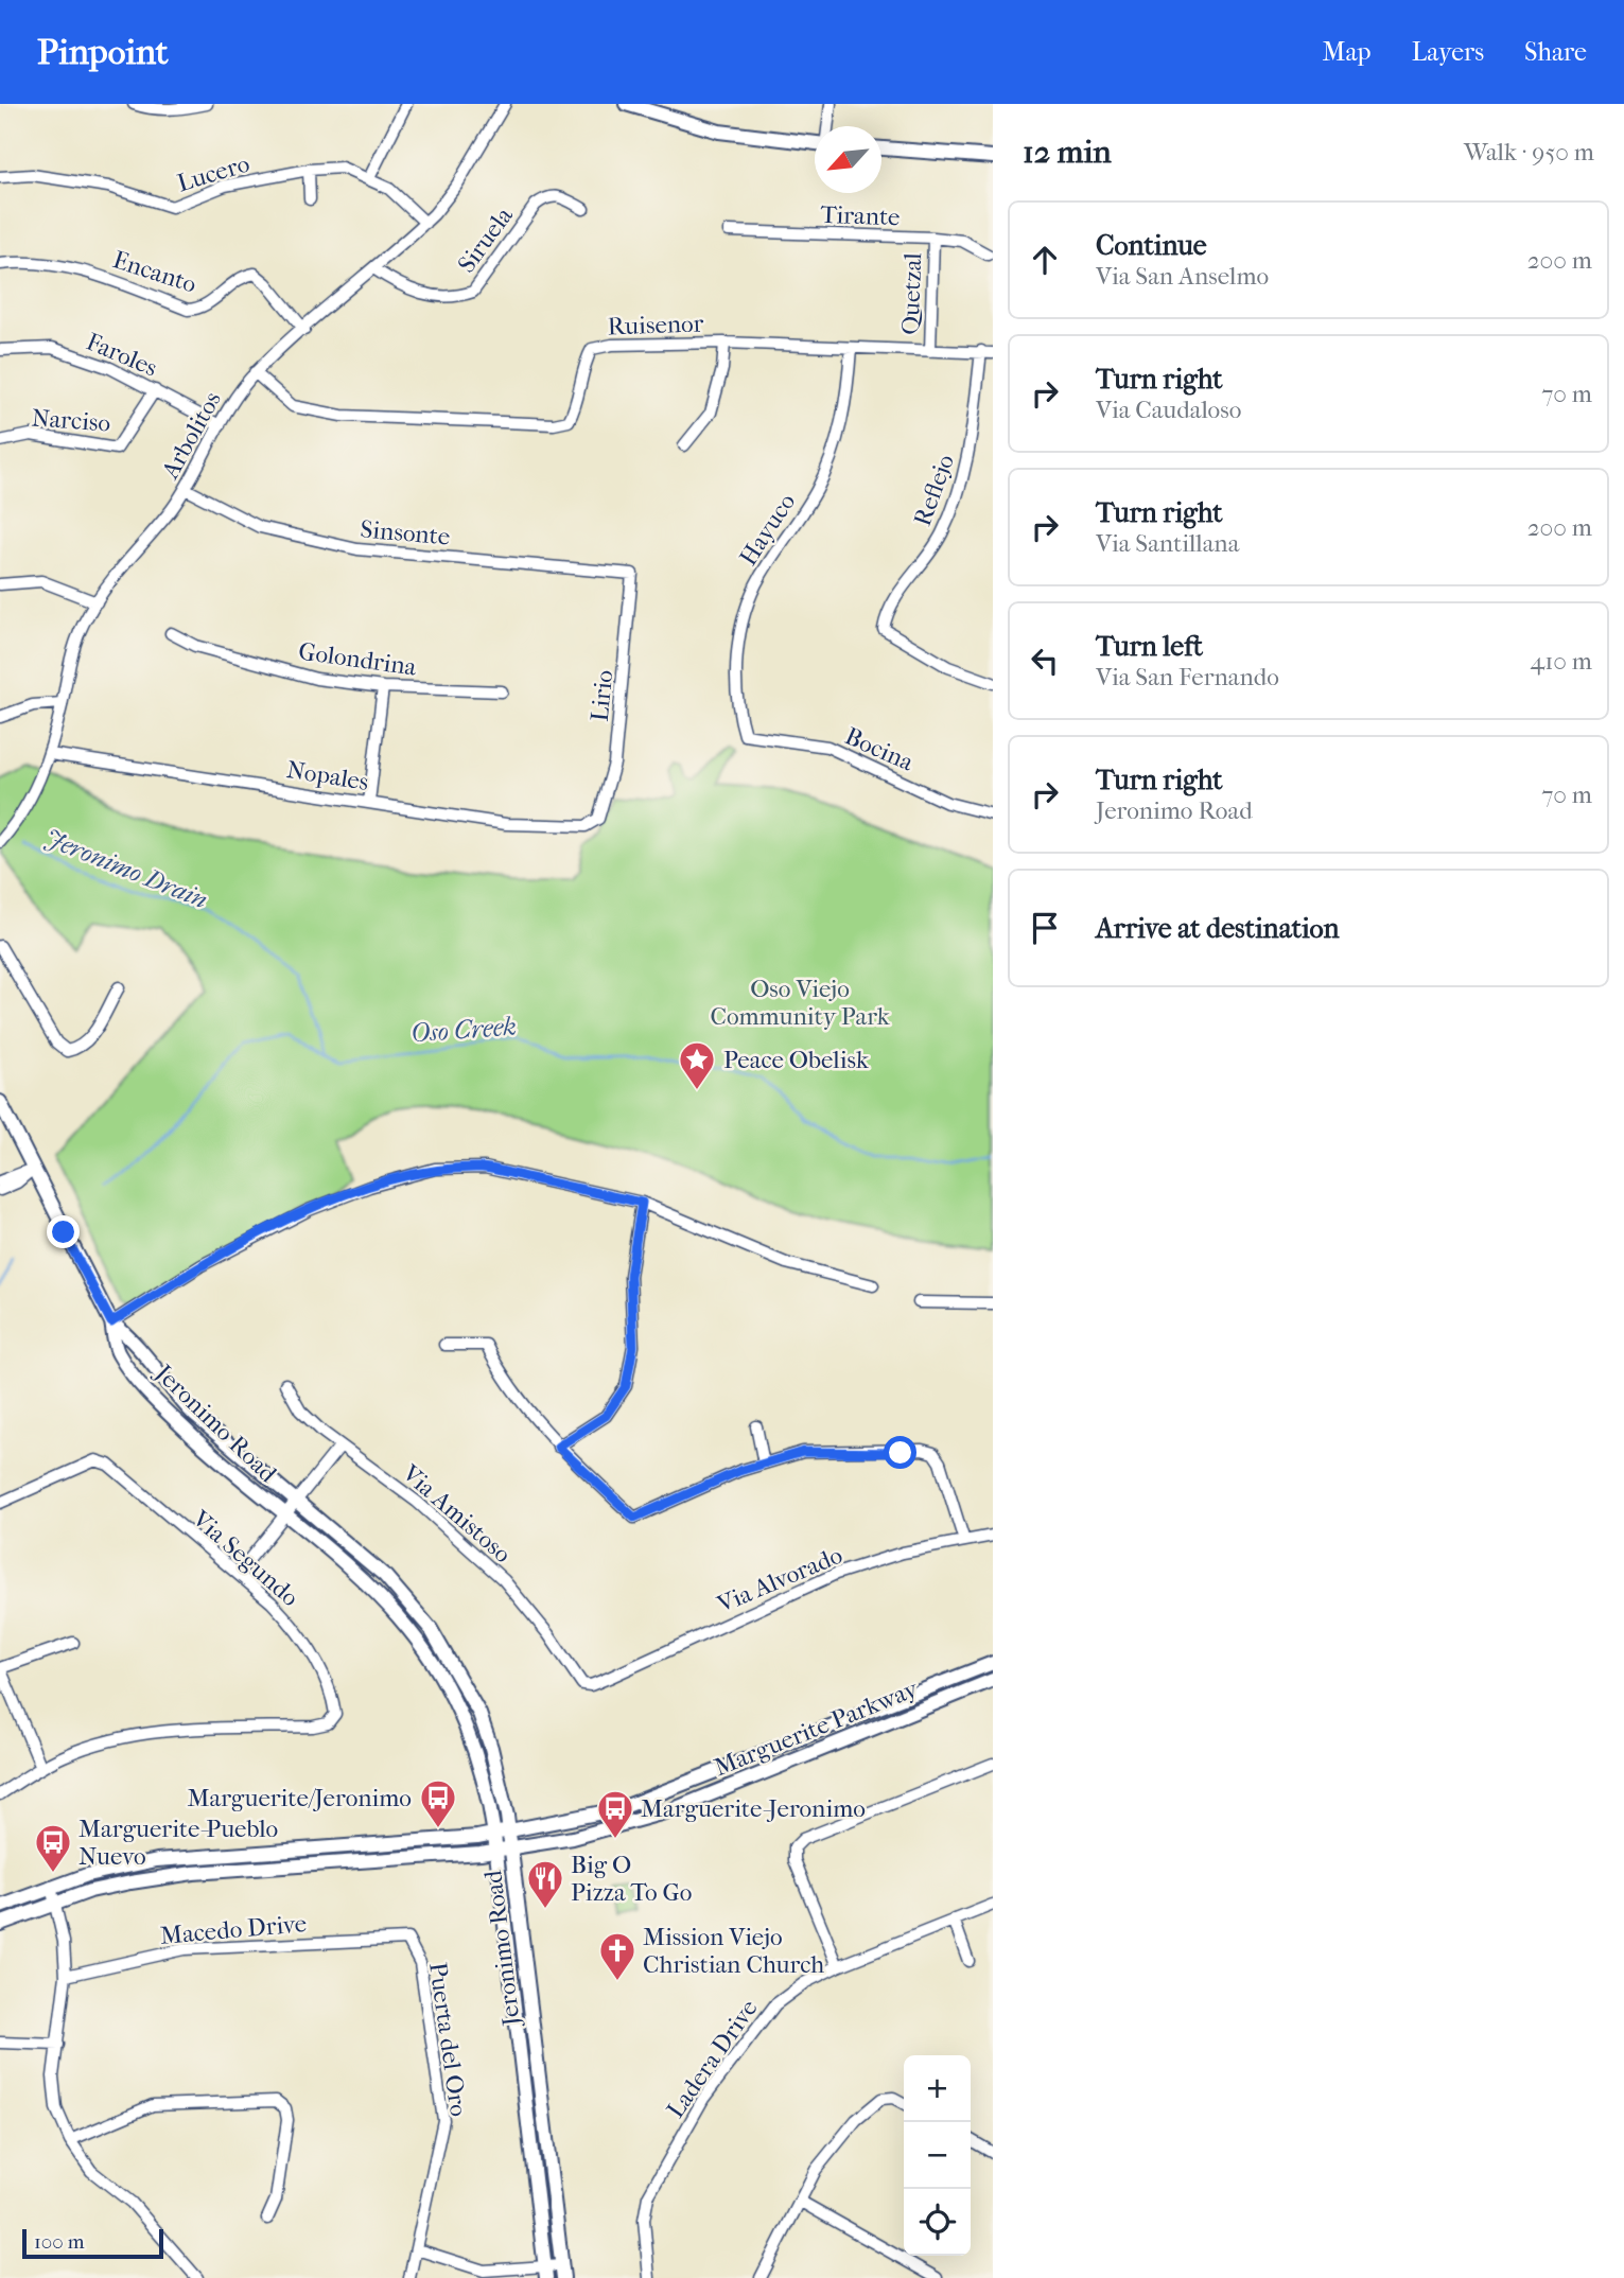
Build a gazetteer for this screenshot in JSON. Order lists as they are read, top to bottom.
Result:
{
  "streets": {
    "main road": ["Jeronimo Road", "Marguerite Parkway"],
    "street": [
      "Lucero",
      "Tirante",
      "Siruela",
      "Encanto",
      "Quetzal",
      "Ruisenor",
      "Faroles",
      "Narciso",
      "Arbolitos",
      "Reflejo",
      "Hayuco",
      "Sinsonte",
      "Golondrina",
      "Lirio",
      "Bocina",
      "Nopales",
      "Via Amistoso",
      "Via Segundo",
      "Via Alvorado",
      "Macedo Drive",
      "Puerta del Oro",
      "Ladera Drive"
    ]
  },
  "crossings": [
    ["Lucero", "Arbolitos"],
    ["Tirante", "Quetzal"],
    ["Siruela", "Arbolitos"],
    ["Encanto", "Arbolitos"],
    ["Quetzal", "Ruisenor"],
    ["Ruisenor", "Arbolitos"],
    ["Ruisenor", "Reflejo"],
    ["Ruisenor", "Hayuco"],
    ["Faroles", "Narciso"],
    ["Faroles", "Arbolitos"],
    ["Arbolitos", "Sinsonte"],
    ["Arbolitos", "Nopales"],
    ["Hayuco", "Bocina"],
    ["Sinsonte", "Lirio"],
    ["Lirio", "Nopales"],
    ["Jeronimo Road", "Marguerite Parkway"],
    ["Via Amistoso", "Via Alvorado"],
    ["Macedo Drive", "Puerta del Oro"]
  ],
  "water": ["Jeronimo Drain", "Oso Creek"],
  "parks": ["Oso Viejo Community Park"],
  "places": {
    "place": ["Peace Obelisk"],
    "bus stop": ["Marguerite/Jeronimo", "Marguerite-Jeronimo", "Marguerite-Pueblo Nuevo"],
    "restaurant": ["Big O Pizza To Go"],
    "church": ["Mission Viejo Christian Church"]
  },
  "scale_bar": "100 m",
  "north": "bottom left",
  "page": {
    "header": "Pinpoint",
    "nav": ["Map", "Layers", "Share"],
    "heading": ["12 min", "Walk · 950 m"],
    "list": [
      ["Continue", "Via San Anselmo", "200 m"],
      ["Turn right", "Via Caudaloso", "70 m"],
      ["Turn right", "Via Santillana", "200 m"],
      ["Turn left", "Via San Fernando", "410 m"],
      ["Turn right", "Jeronimo Road", "70 m"],
      "Arrive at destination"
    ],
    "map_buttons": ["+", "−"],
    "scale": "100 m"
  }
}
